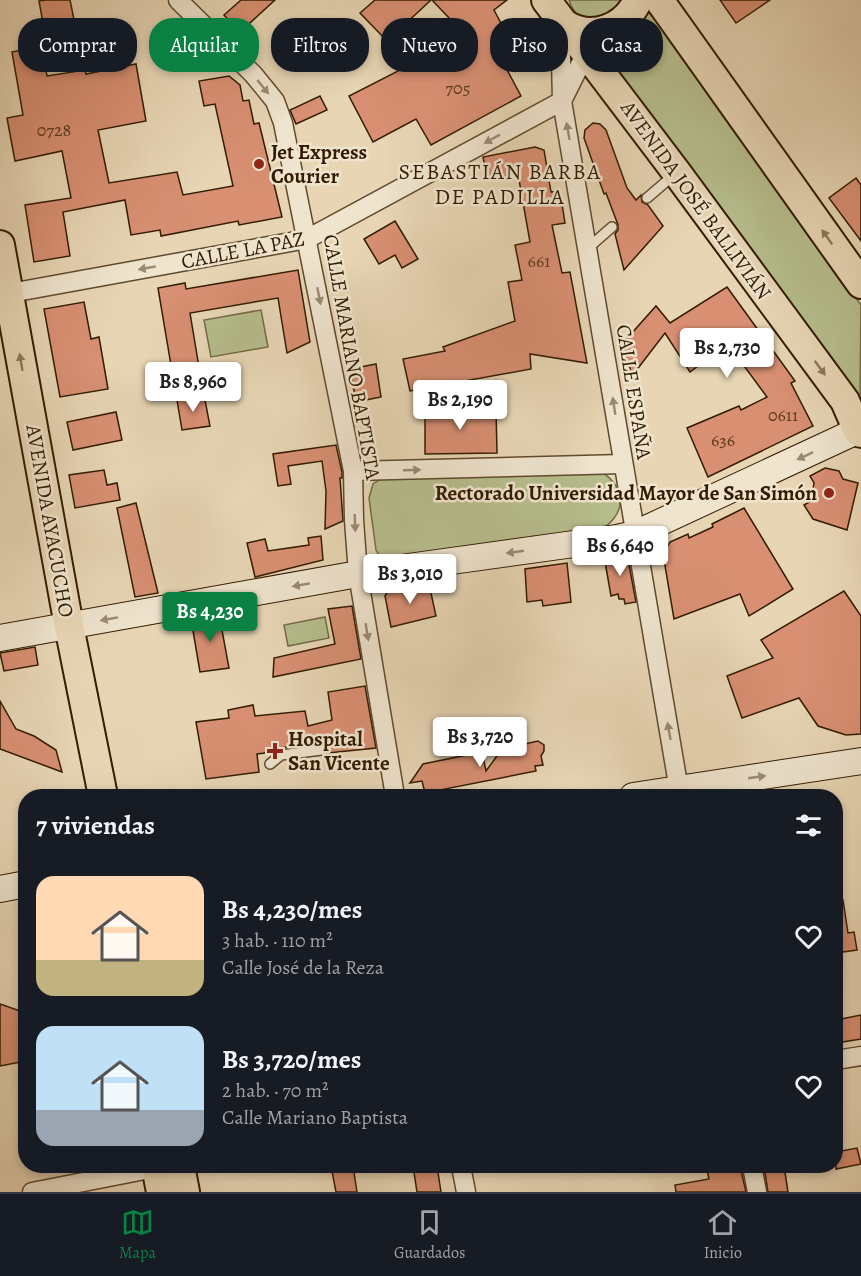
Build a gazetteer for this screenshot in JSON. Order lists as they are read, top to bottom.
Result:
{
  "streets": {
    "main road": ["AVENIDA JOSÉ BALLIVIÁN", "AVENIDA AYACUCHO"],
    "street": ["CALLE LA PAZ", "CALLE MARIANO BAPTISTA", "CALLE ESPAÑA"]
  },
  "crossings": [
    ["CALLE LA PAZ", "CALLE MARIANO BAPTISTA"],
    ["CALLE LA PAZ", "CALLE ESPAÑA"],
    ["CALLE LA PAZ", "AVENIDA AYACUCHO"]
  ],
  "one_way": ["CALLE LA PAZ", "CALLE MARIANO BAPTISTA", "CALLE ESPAÑA"],
  "districts": ["SEBASTIÁN BARBA DE PADILLA"],
  "places": {
    "other": ["Jet Express Courier", "Rectorado Universidad Mayor de San Simón"],
    "health": ["Hospital San Vicente"]
  },
  "house_numbers": [
    "705",
    "0728",
    "661",
    "0611",
    "636"
  ],
  "page": {
    "chip": [
      "Comprar",
      "Alquilar",
      "Filtros",
      "Nuevo",
      "Piso",
      "Casa"
    ],
    "price": [
      "Bs 2,730",
      "Bs 8,960",
      "Bs 2,190",
      "Bs 6,640",
      "Bs 3,010",
      "Bs 4,230",
      "Bs 3,720"
    ],
    "heading": "7 viviendas",
    "list": [
      {
        "name": "Bs 4,230/mes",
        "note": "3 hab. · 110 m² · Calle José de la Reza"
      },
      {
        "name": "Bs 3,720/mes",
        "note": "2 hab. · 70 m² · Calle Mariano Baptista"
      }
    ],
    "tabs": ["Mapa", "Guardados", "Inicio"]
  }
}
